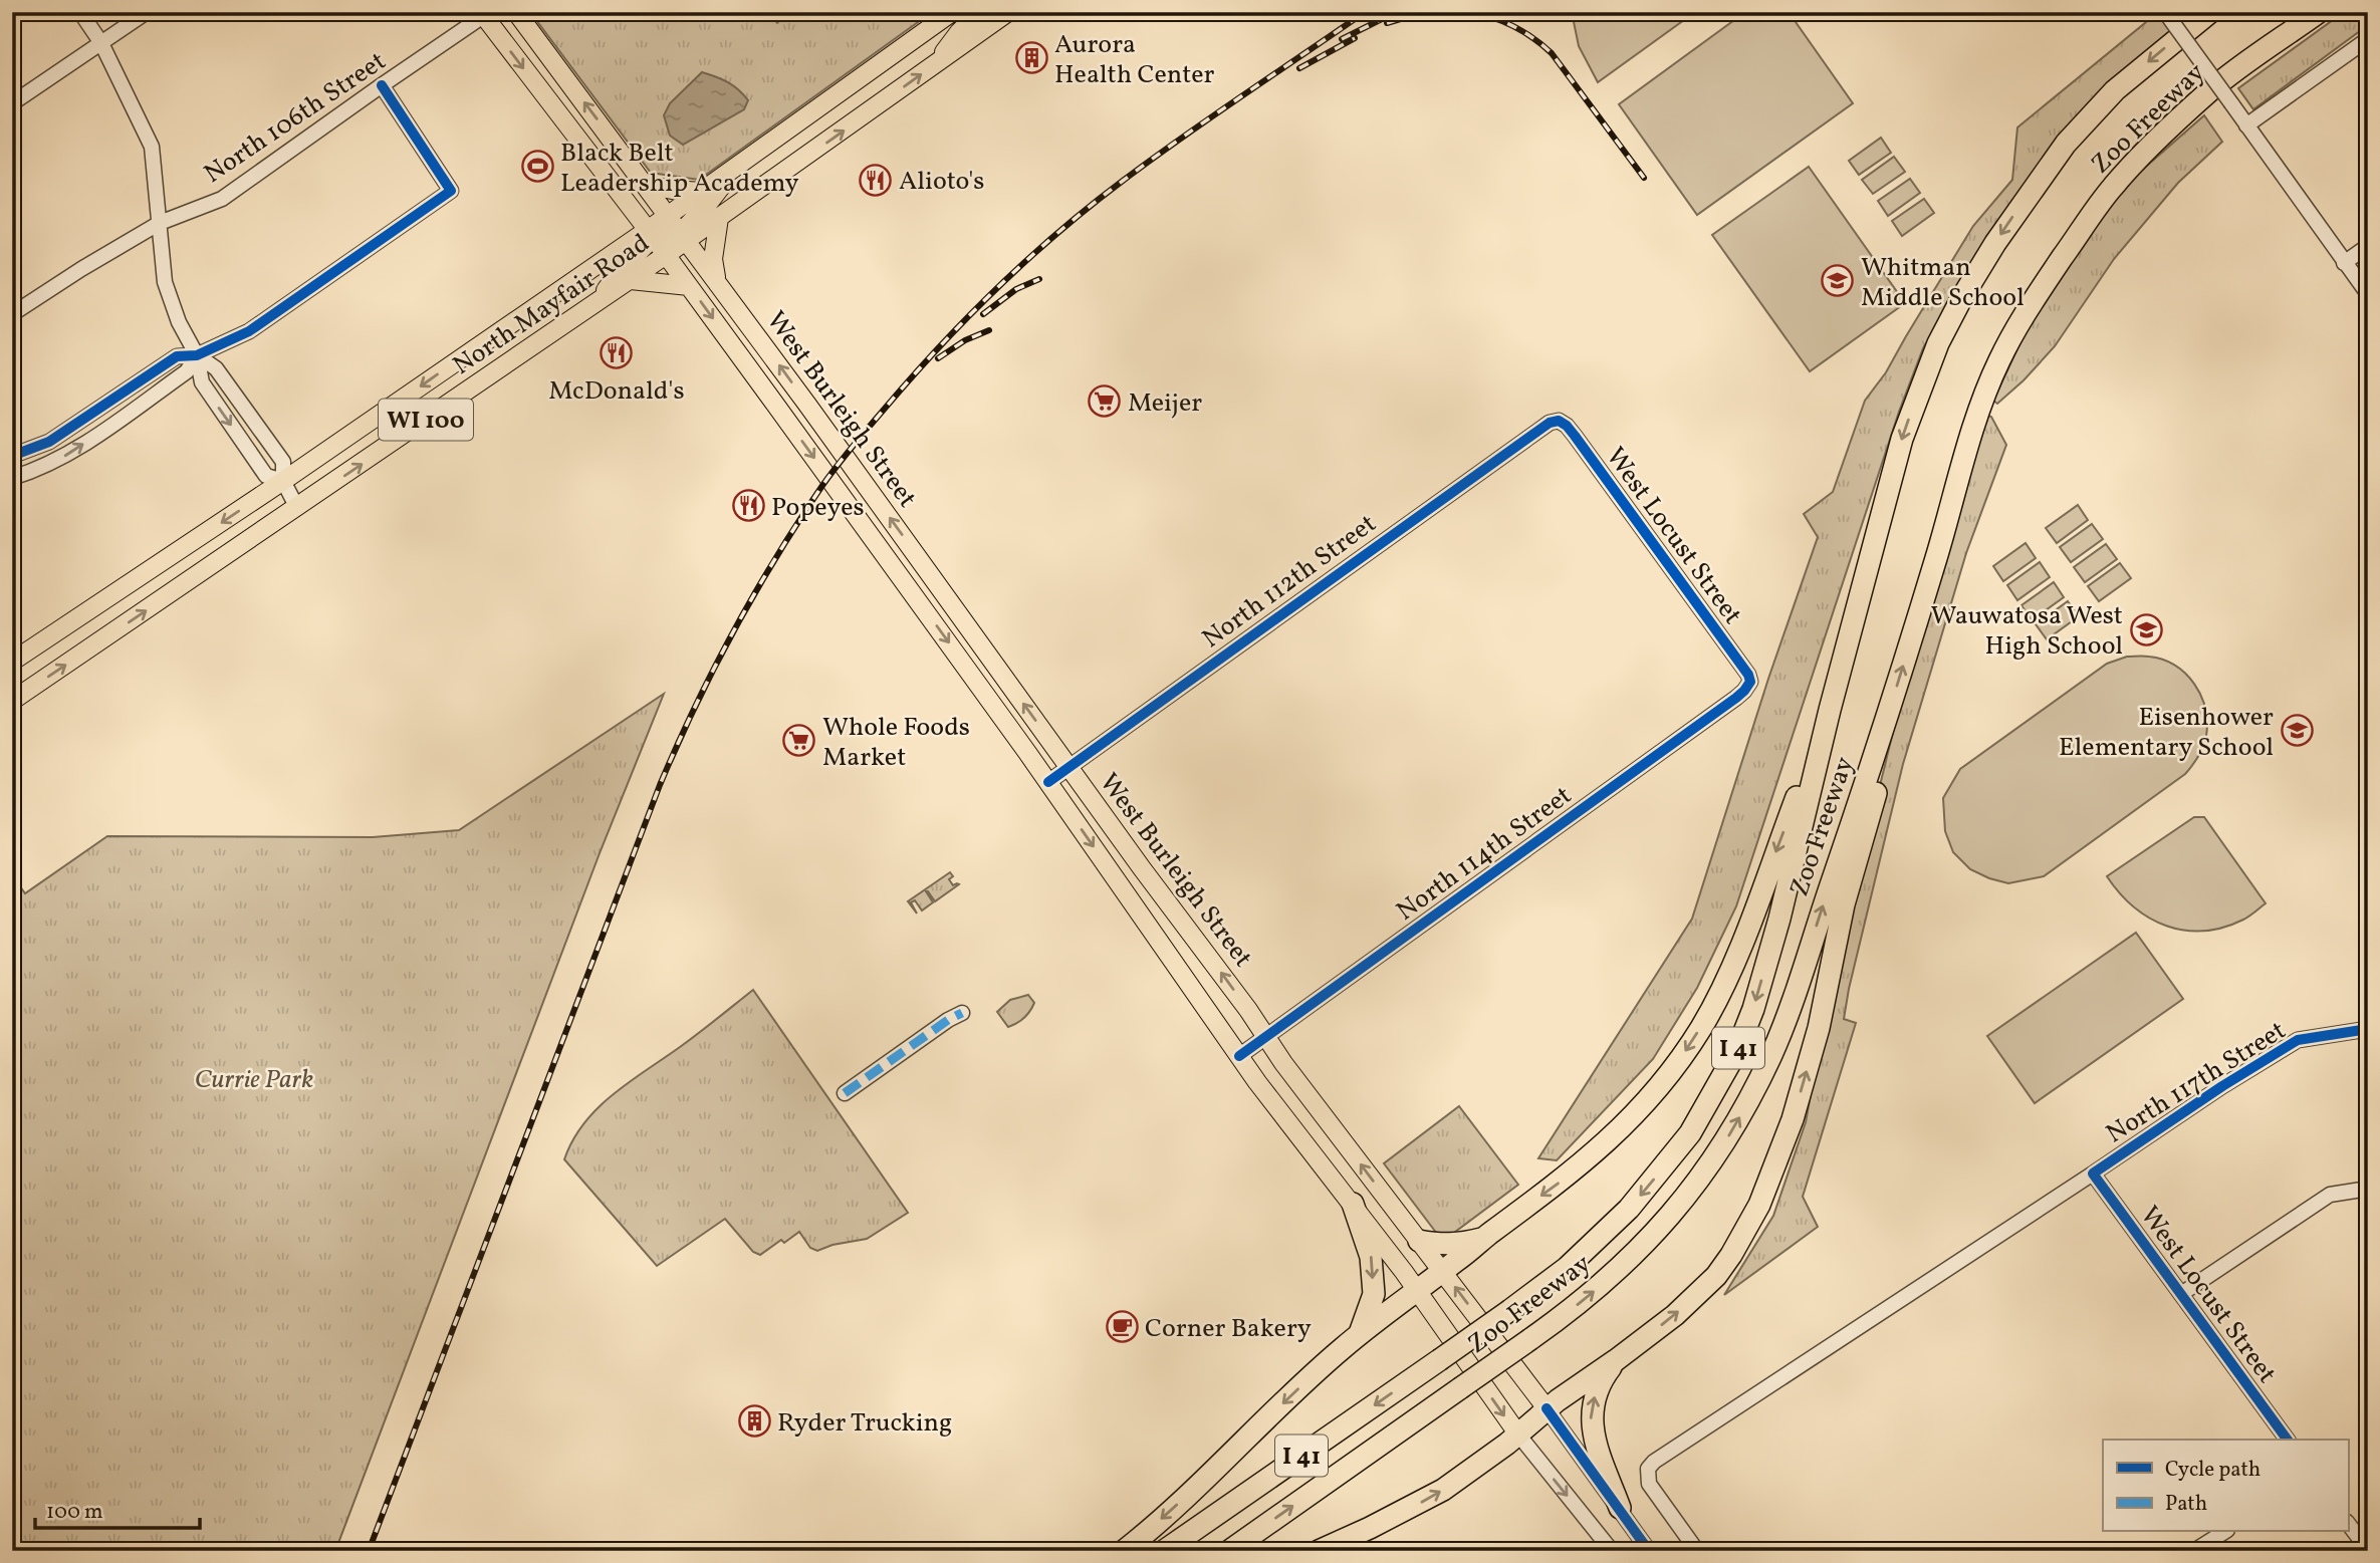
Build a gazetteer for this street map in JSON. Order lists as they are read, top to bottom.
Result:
{
  "streets": {
    "highway": ["Zoo Freeway", "I 41"],
    "main road": ["North Mayfair Road", "West Burleigh Street", "WI 100"],
    "street": [
      "North 106th Street",
      "West Locust Street",
      "North 112th Street",
      "North 114th Street",
      "North 117th Street"
    ]
  },
  "crossings": [
    ["North 106th Street", "West Burleigh Street"],
    ["North Mayfair Road", "West Burleigh Street"],
    ["West Burleigh Street", "North 112th Street"],
    ["West Burleigh Street", "North 114th Street"],
    ["West Locust Street", "North 112th Street"],
    ["West Locust Street", "North 114th Street"],
    ["West Locust Street", "North 117th Street"]
  ],
  "parks": ["Currie Park"],
  "places": {
    "building": ["Aurora Health Center", "Ryder Trucking"],
    "sports": ["Black Belt Leadership Academy"],
    "restaurant": ["Alioto's", "McDonald's", "Popeyes"],
    "school or university": ["Whitman Middle School", "Wauwatosa West High School", "Eisenhower Elementary School"],
    "supermarket": ["Meijer", "Whole Foods Market"],
    "cafe": ["Corner Bakery"]
  },
  "legend": ["Cycle path", "Path"],
  "scale_bar": "100 m"
}
